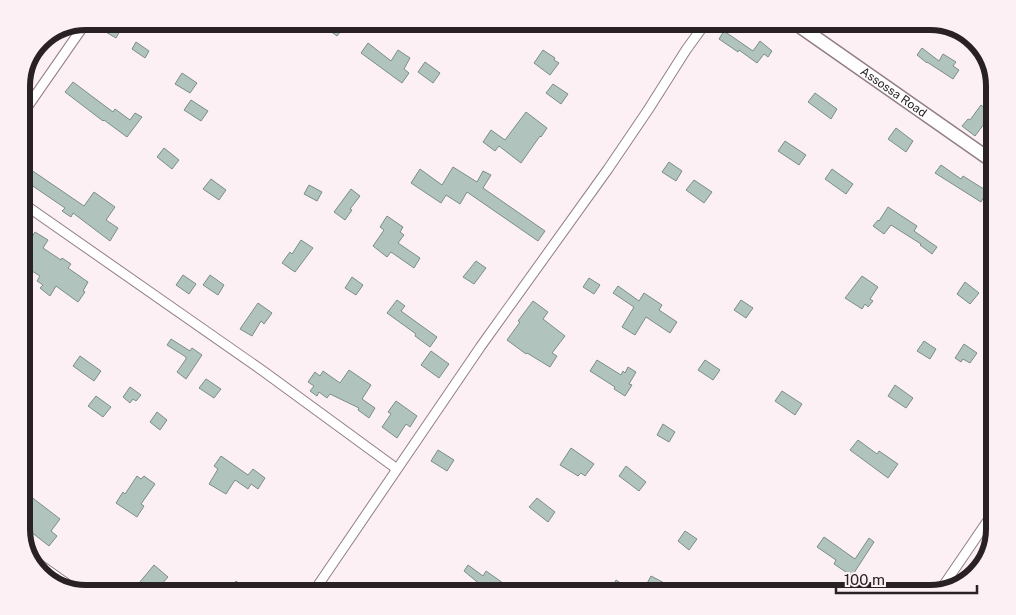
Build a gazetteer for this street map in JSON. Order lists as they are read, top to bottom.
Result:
{
  "streets": {
    "street": ["Assossa Road"]
  },
  "scale_bar": "100 m"
}
